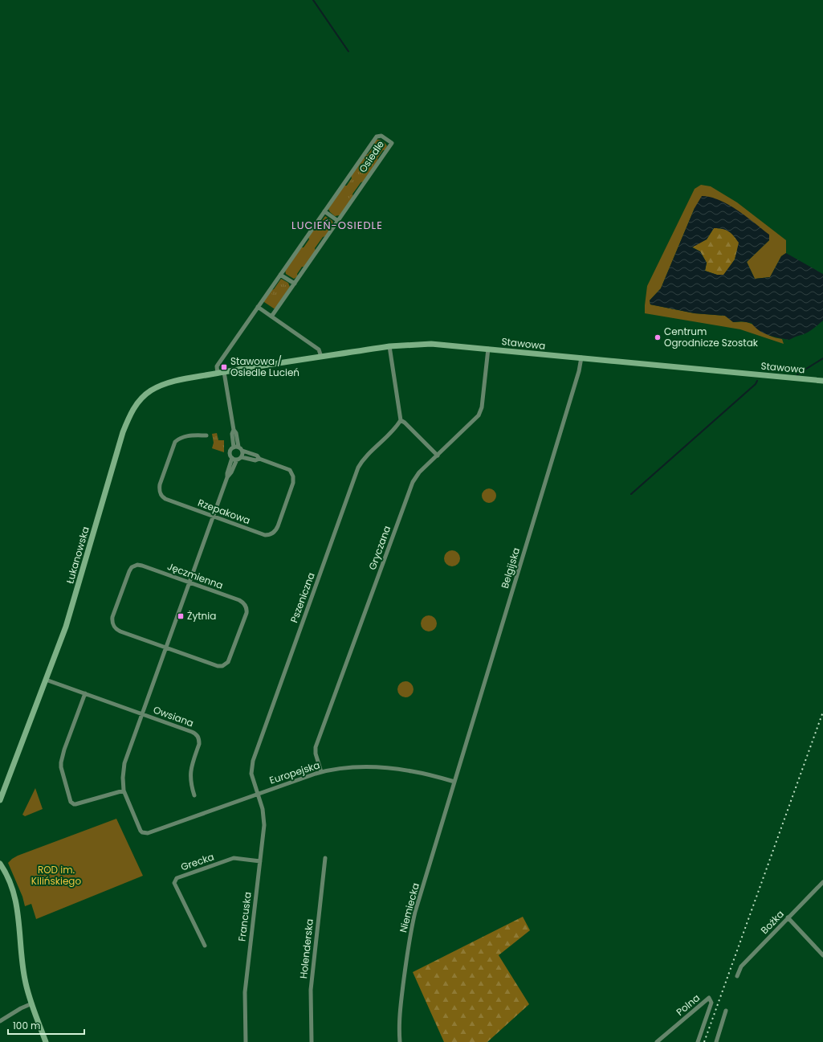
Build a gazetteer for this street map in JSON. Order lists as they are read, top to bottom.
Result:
{
  "streets": {
    "street": [
      "Osiedle",
      "Stawowa",
      "Rzepakowa",
      "Gryczana",
      "Łukanowska",
      "Belgijska",
      "Jęczmienna",
      "Pszeniczna",
      "Owsiana",
      "Europejska",
      "Grecka",
      "Niemiecka",
      "Francuska",
      "Bożka",
      "Holenderska",
      "Polna"
    ]
  },
  "crossings": [
    ["Osiedle", "Łukanowska"],
    ["Stawowa", "Gryczana"],
    ["Stawowa", "Łukanowska"],
    ["Stawowa", "Belgijska"],
    ["Gryczana", "Europejska"],
    ["Łukanowska", "Owsiana"],
    ["Belgijska", "Europejska"],
    ["Belgijska", "Niemiecka"],
    ["Pszeniczna", "Europejska"],
    ["Pszeniczna", "Francuska"],
    ["Europejska", "Niemiecka"],
    ["Europejska", "Francuska"],
    ["Grecka", "Francuska"]
  ],
  "districts": ["LUCIEŃ-OSIEDLE"],
  "parks": ["ROD im. Kilińskiego"],
  "places": {
    "other": ["Centrum Ogrodnicze Szostak"],
    "transit": ["Stawowa / Osiedle Lucień", "Żytnia"]
  },
  "scale_bar": "100 m"
}
